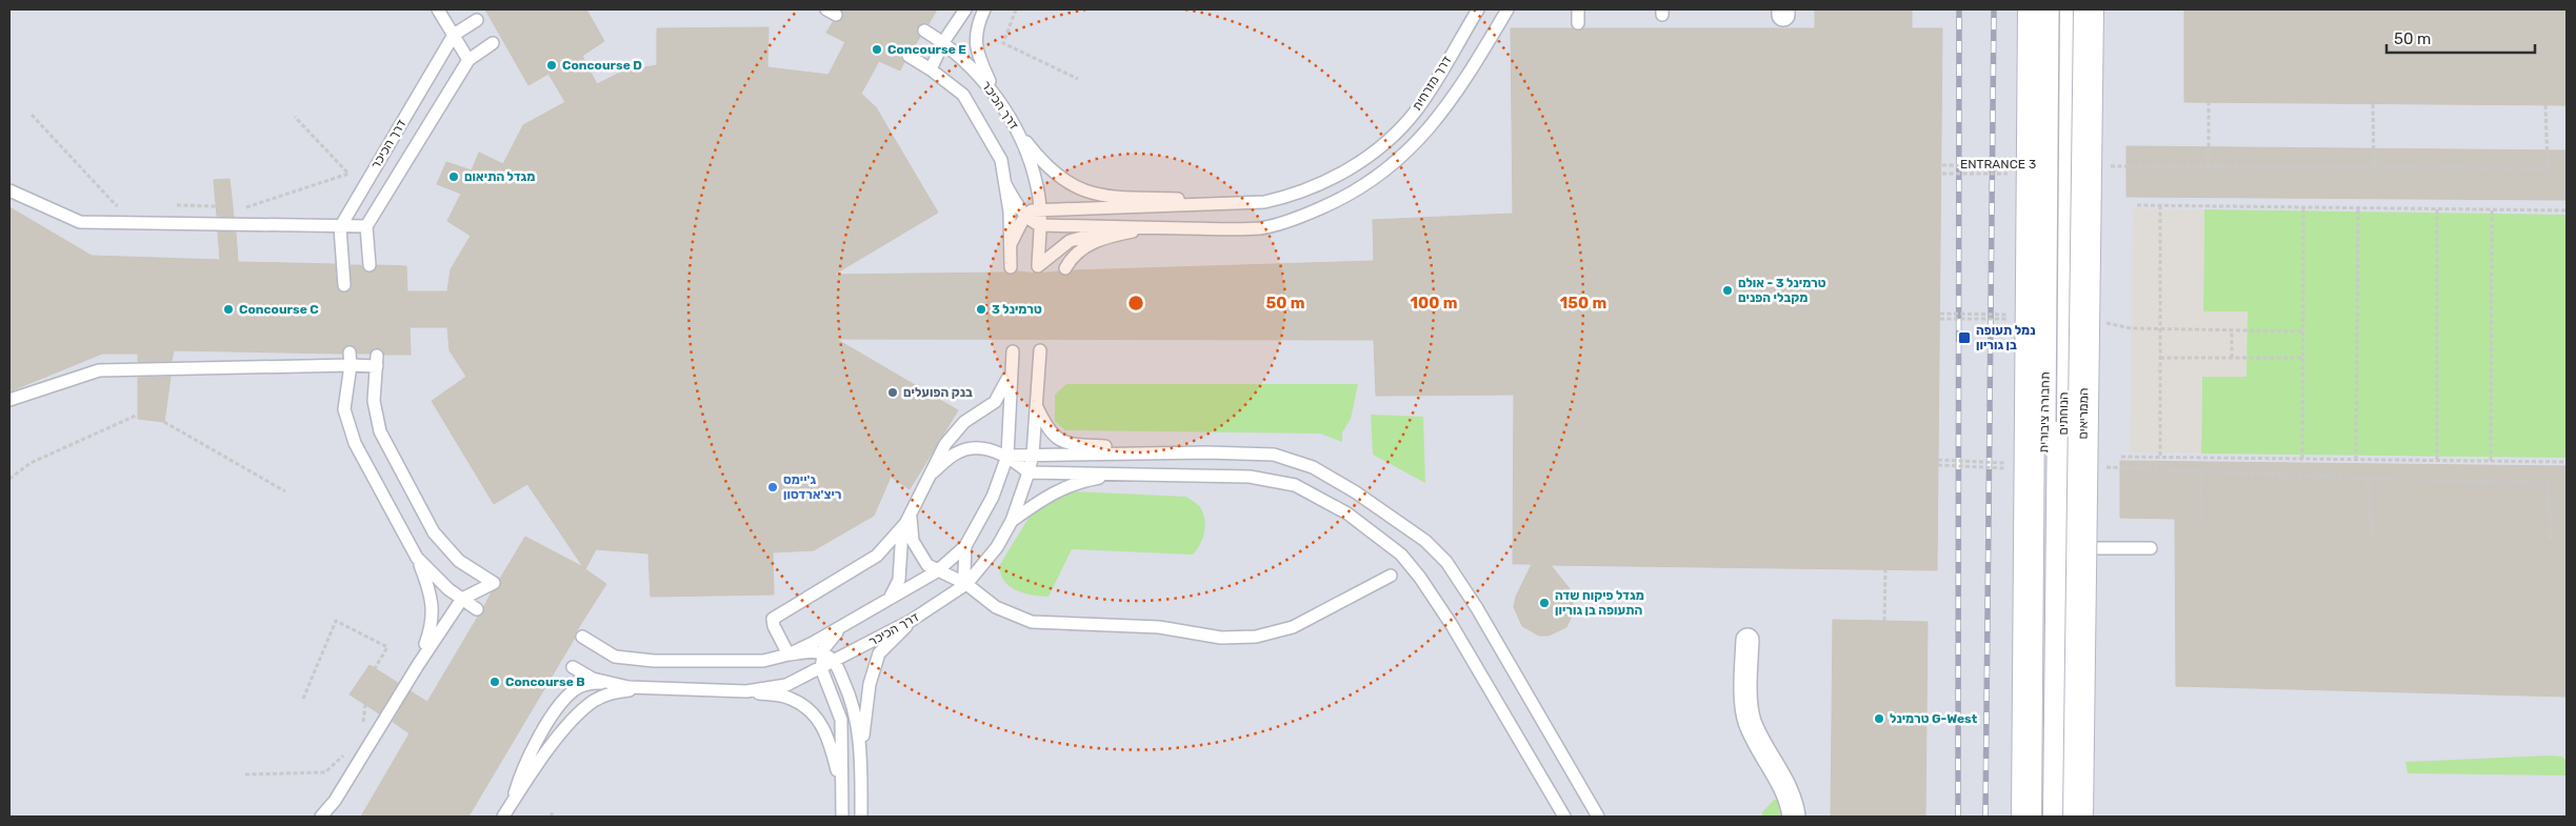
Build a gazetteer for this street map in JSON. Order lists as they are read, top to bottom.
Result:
{
  "streets": {
    "street": ["תחבורה ציבורית", "הנוחתים", "הממריאים"],
    "lane": ["דרך מזרחית", "דרך הכיכר"],
    "path": ["ENTRANCE 3"]
  },
  "crossings": [
    ["ENTRANCE 3", "תחבורה ציבורית"]
  ],
  "places": {
    "other": [
      "Concourse E",
      "Concourse D",
      "מגדל התיאום",
      "טרמינל 3 - אולם מקבלי הפנים",
      "Concourse C",
      "טרמינל 3",
      "בנק הפועלים",
      "ג'יימס ריצ'ארדסון",
      "מגדל פיקוח שדה התעופה בן גוריון",
      "Concourse B",
      "טרמינל G-West"
    ],
    "transit": ["נמל תעופה בן גוריון"]
  },
  "scale_bar": "50 m",
  "rings": ["50 m", "100 m", "150 m"]
}
